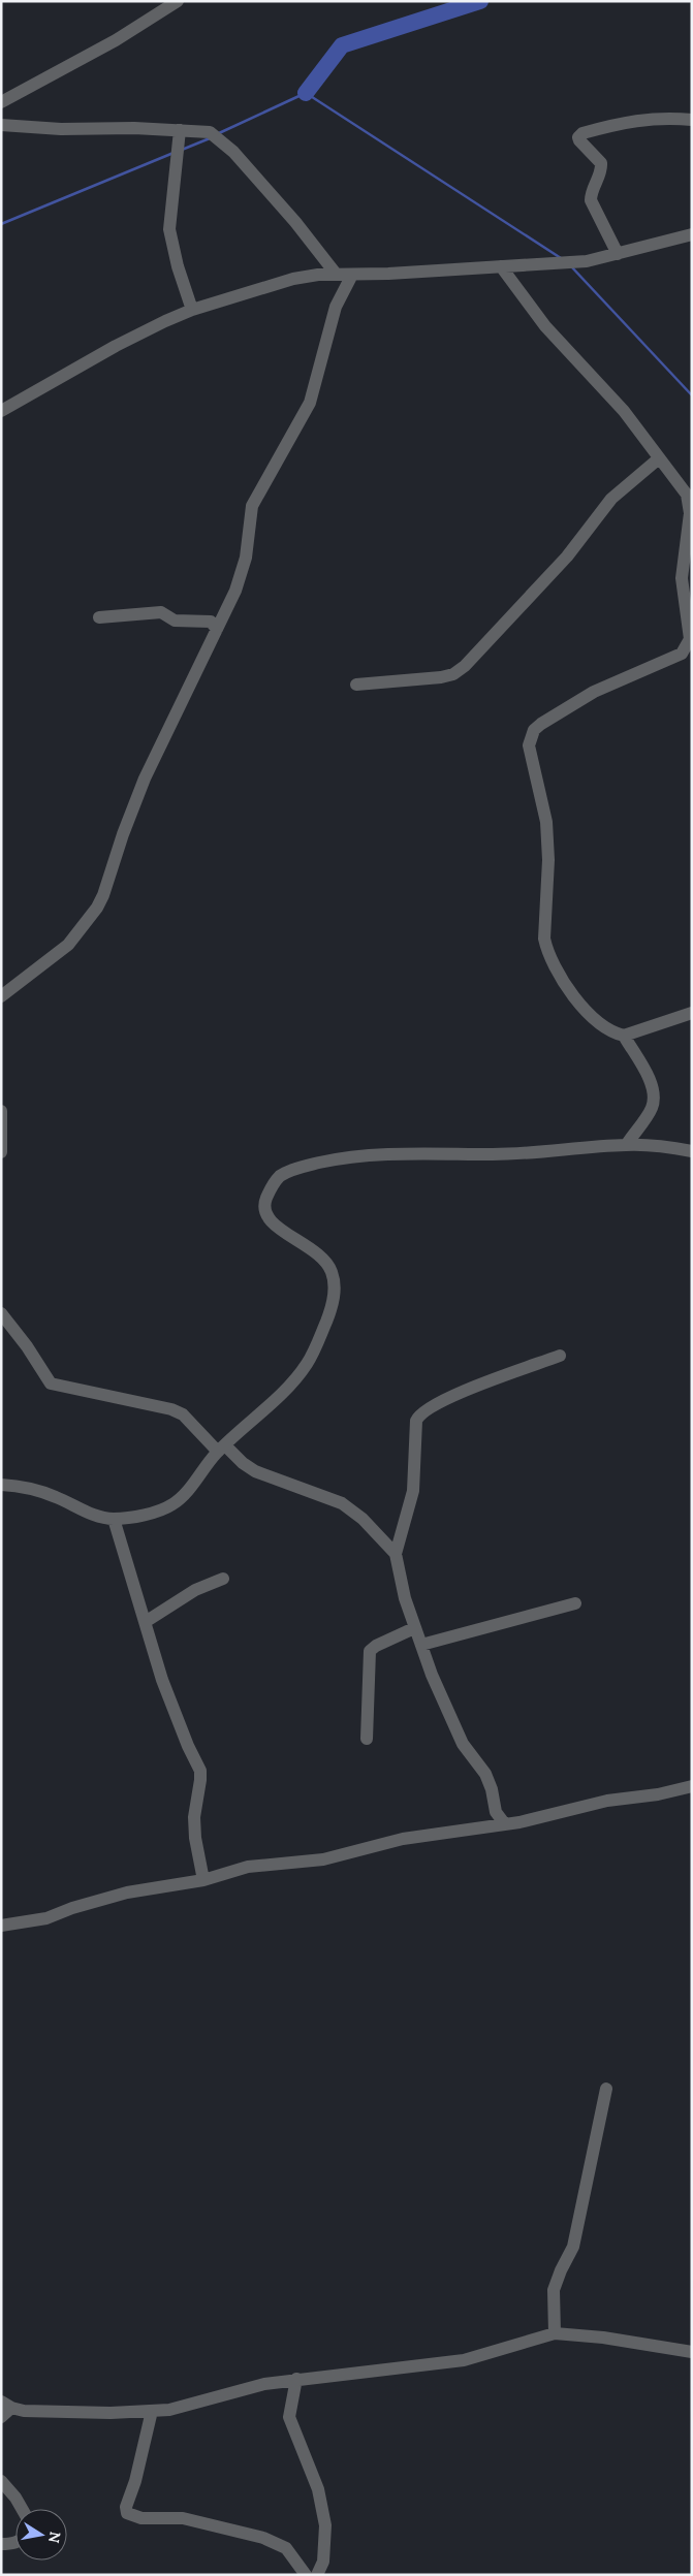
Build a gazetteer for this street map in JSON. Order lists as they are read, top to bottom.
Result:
{
  "north": "right"
}
